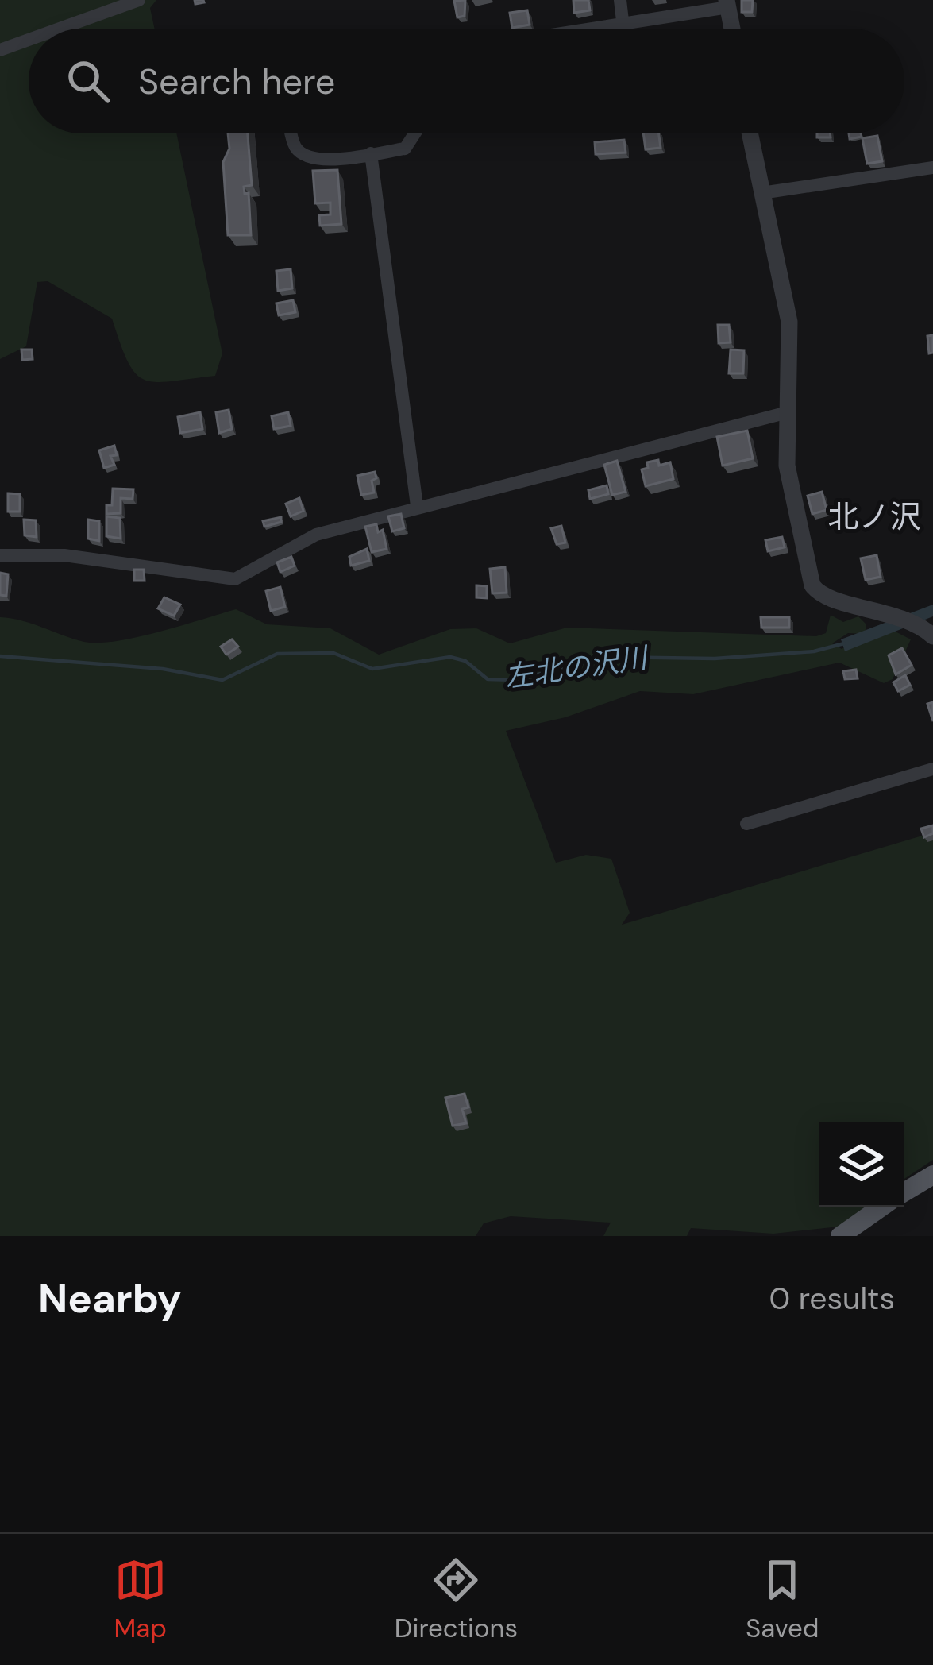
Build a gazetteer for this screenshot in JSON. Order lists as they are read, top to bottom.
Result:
{
  "districts": ["北ノ沢"],
  "water": ["左北の沢川"],
  "page": {
    "search": "Search here",
    "heading": ["Nearby", "0 results"],
    "nav": ["Map", "Directions", "Saved"]
  }
}
